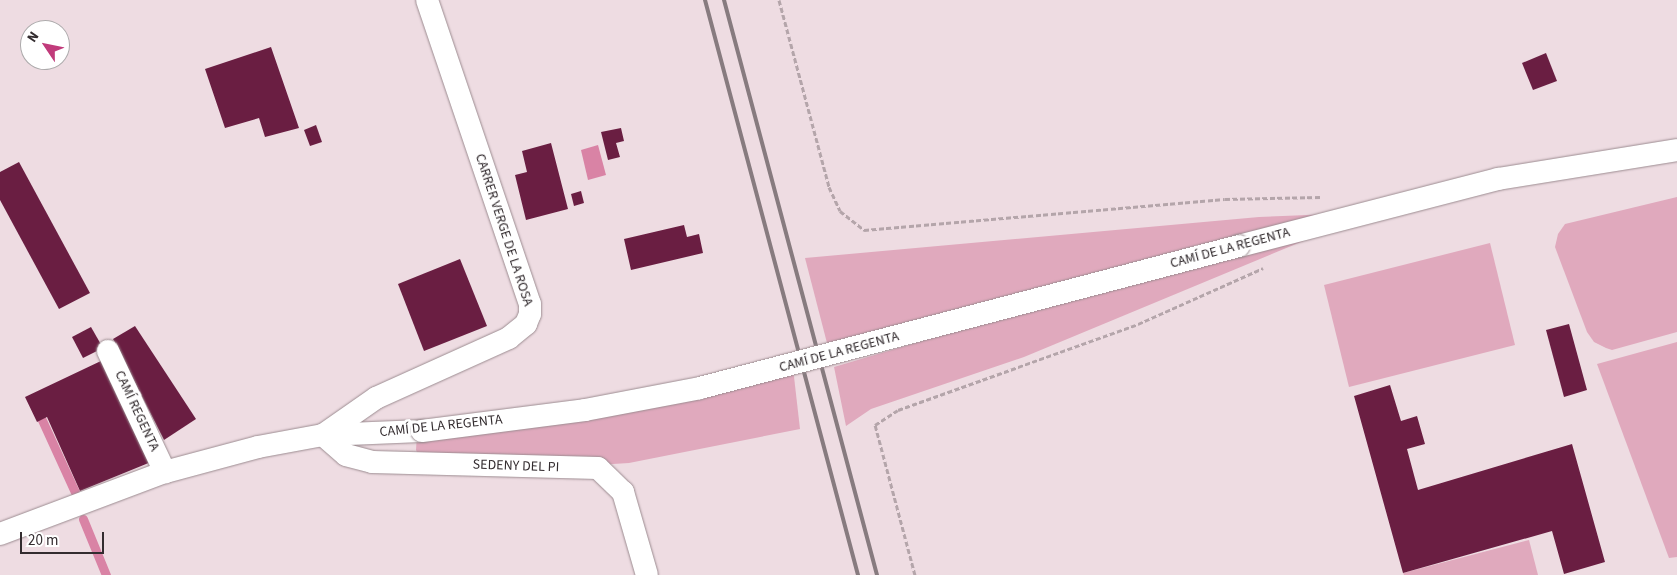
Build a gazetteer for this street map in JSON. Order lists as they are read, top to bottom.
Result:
{
  "streets": {
    "street": [
      "CARRER VERGE DE LA ROSA",
      "CAMÍ DE LA REGENTA",
      "CAMÍ REGENTA",
      "SEDENY DEL PI"
    ]
  },
  "crossings": [
    ["CARRER VERGE DE LA ROSA", "CAMÍ DE LA REGENTA"],
    ["CARRER VERGE DE LA ROSA", "SEDENY DEL PI"],
    ["CAMÍ DE LA REGENTA", "CAMÍ REGENTA"],
    ["CAMÍ DE LA REGENTA", "SEDENY DEL PI"]
  ],
  "scale_bar": "20 m",
  "north": "top left"
}
